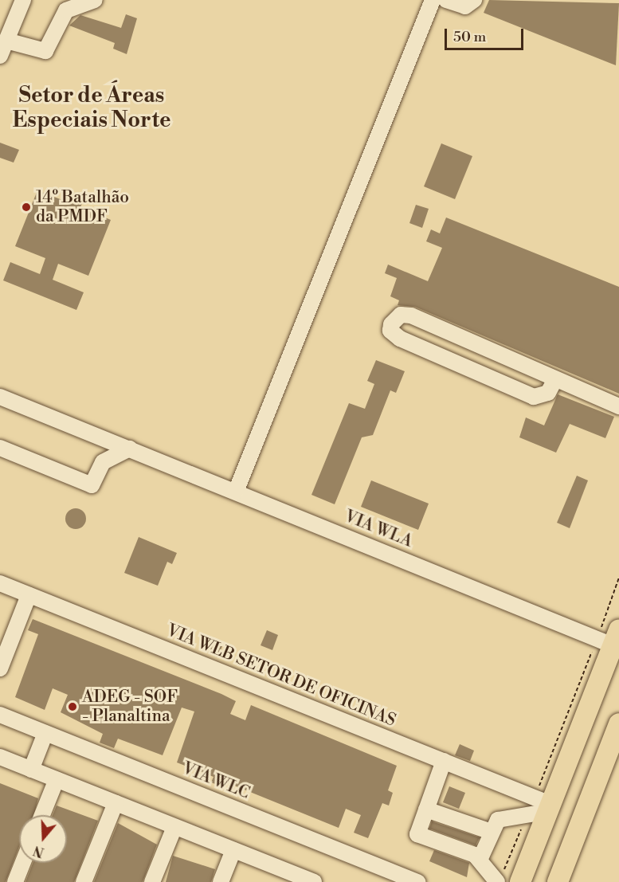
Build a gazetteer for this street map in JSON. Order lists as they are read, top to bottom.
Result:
{
  "streets": {
    "street": ["VIA WLA", "VIA WLB SETOR DE OFICINAS", "VIA WLC"]
  },
  "districts": ["Setor de Áreas Especiais Norte"],
  "places": ["14º Batalhão da PMDF", "ADEG - SOF - Planaltina"],
  "scale_bar": "50 m",
  "north": "bottom"
}
